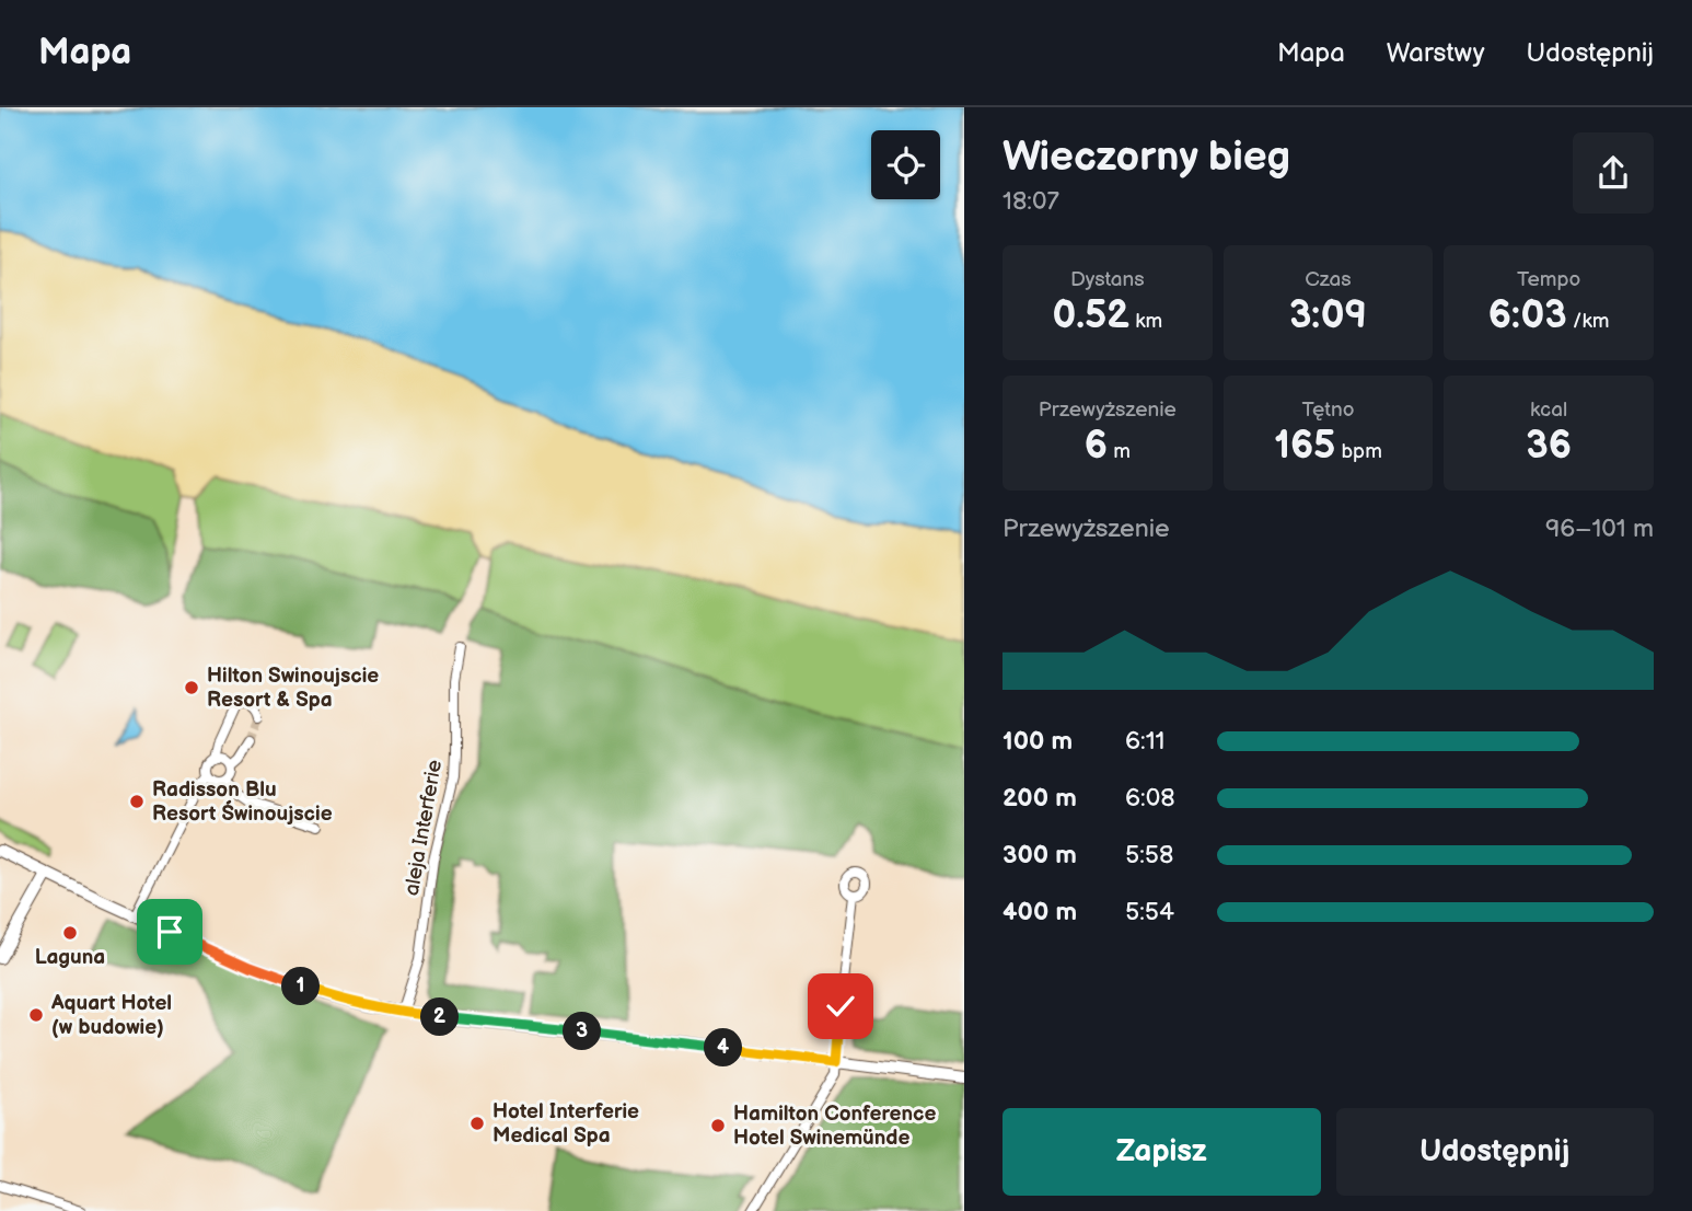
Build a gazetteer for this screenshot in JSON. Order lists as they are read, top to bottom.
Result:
{
  "streets": {
    "street": ["aleja Interferie"]
  },
  "places": [
    "Hilton Swinoujscie Resort & Spa",
    "Radisson Blu Resort Świnoujscie",
    "Laguna",
    "Aquart Hotel (w budowie)",
    "Hotel Interferie Medical Spa",
    "Hamilton Conference Hotel Swinemünde"
  ],
  "page": {
    "header": "Mapa",
    "nav": ["Mapa", "Warstwy", "Udostępnij"],
    "heading": ["Wieczorny bieg", "18:07"],
    "stats": [
      ["Dystans", "0.52 km"],
      ["Czas", "3:09"],
      ["Tempo", "6:03 /km"],
      ["Przewyższenie", "6 m"],
      ["Tętno", "165 bpm"],
      ["kcal", "36"]
    ],
    "chart": ["Przewyższenie", "96–101 m"],
    "list": [
      {
        "name": "100 m",
        "note": "6:11"
      },
      {
        "name": "200 m",
        "note": "6:08"
      },
      {
        "name": "300 m",
        "note": "5:58"
      },
      {
        "name": "400 m",
        "note": "5:54"
      }
    ],
    "pins": [
      "1",
      "2",
      "3",
      "4"
    ],
    "buttons": ["Zapisz", "Udostępnij"]
  }
}
